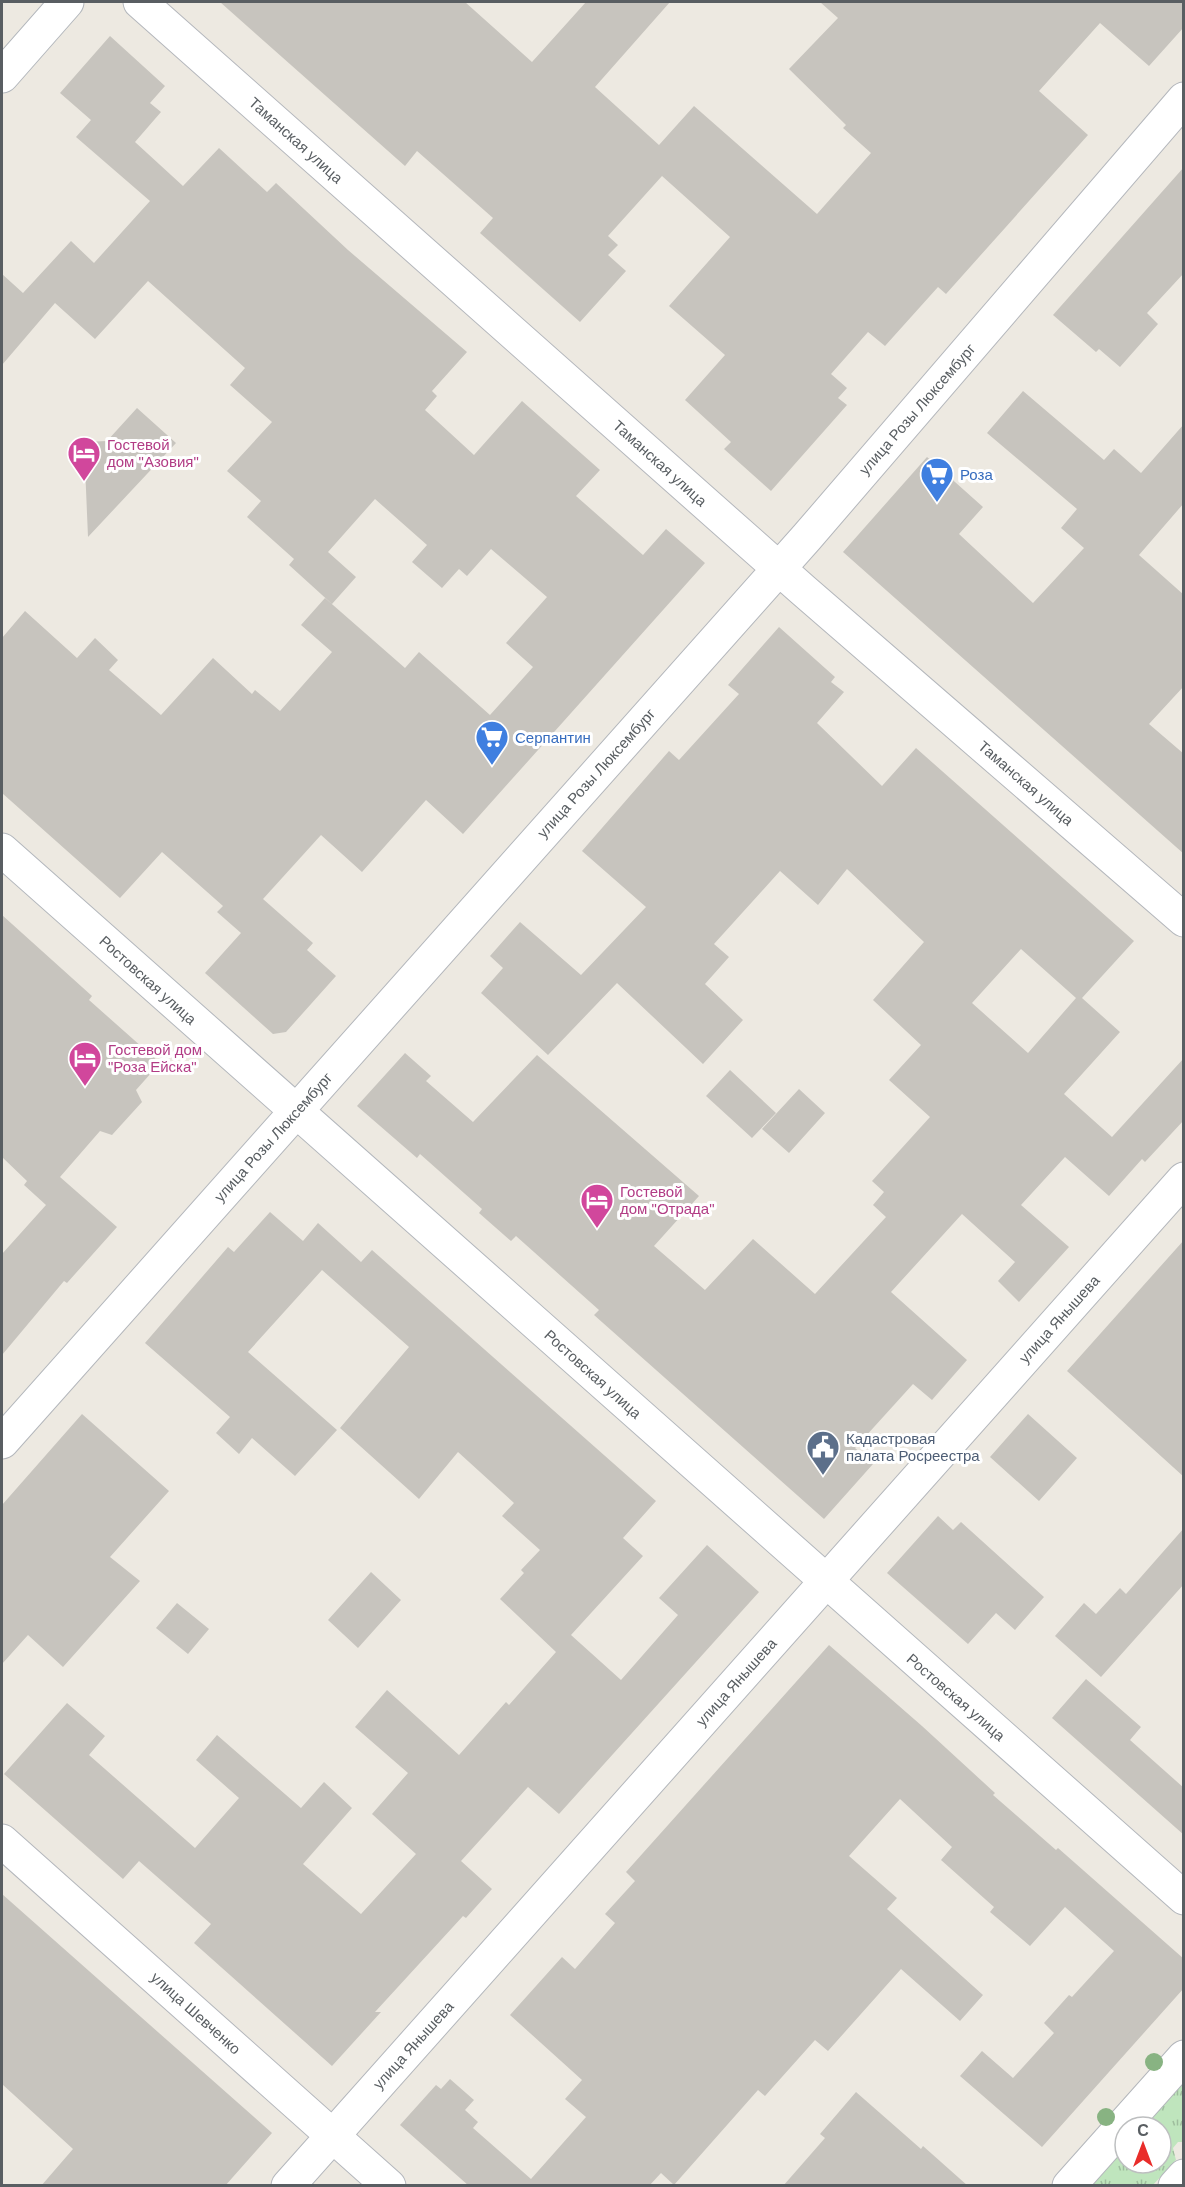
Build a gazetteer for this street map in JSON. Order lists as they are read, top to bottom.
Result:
{
  "streets": {
    "street": [
      "Таманская улица",
      "улица Розы Люксембург",
      "Ростовская улица",
      "улица Янышева",
      "улица Шевченко"
    ]
  },
  "crossings": [
    ["Таманская улица", "улица Розы Люксембург"],
    ["улица Розы Люксембург", "Ростовская улица"],
    ["Ростовская улица", "улица Янышева"],
    ["улица Янышева", "улица Шевченко"]
  ],
  "places": {
    "hotel": ["Гостевой дом \"Азовия\"", "Гостевой дом \"Роза Ейска\"", "Гостевой дом \"Отрада\""],
    "supermarket": ["Роза", "Серпантин"],
    "public building": ["Кадастровая палата Росреестра"]
  },
  "north": "top"
}
